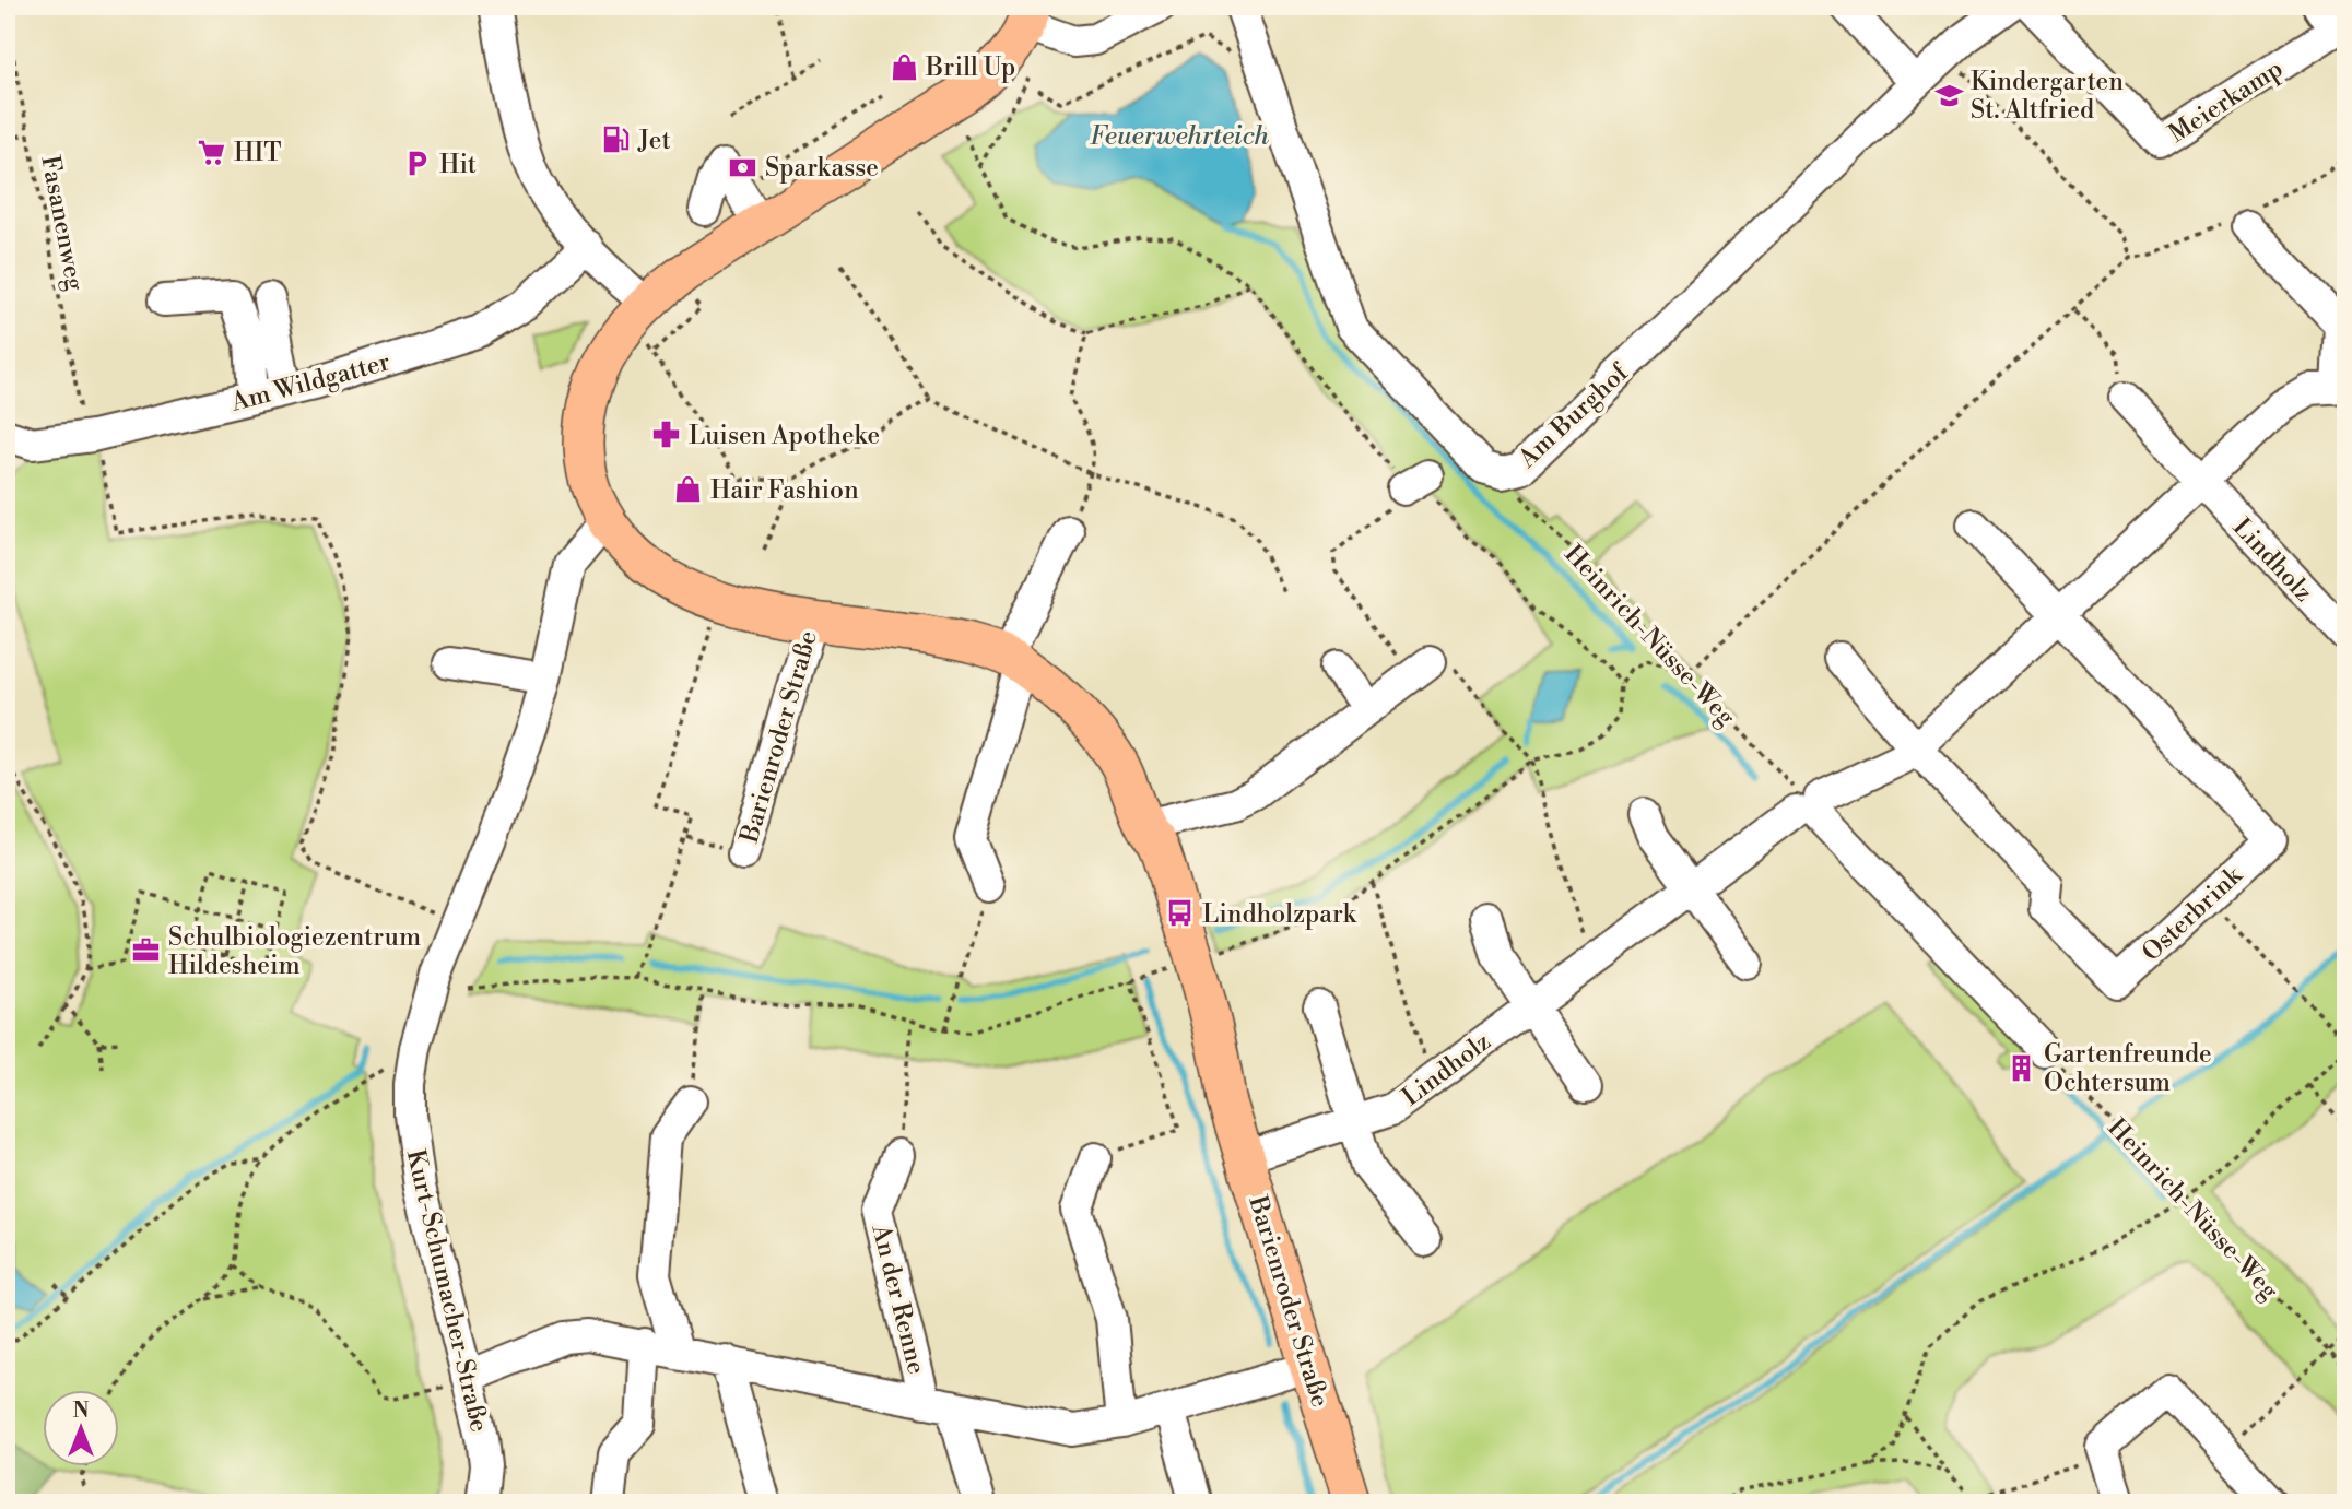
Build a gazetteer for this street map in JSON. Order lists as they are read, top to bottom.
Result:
{
  "streets": {
    "main road": ["Barienroder Straße"],
    "street": [
      "Meierkamp",
      "Am Wildgatter",
      "Am Burghof",
      "Lindholz",
      "Osterbrink",
      "Kurt-Schumacher-Straße",
      "An der Renne"
    ],
    "path": ["Fasanenweg", "Heinrich-Nüsse-Weg"]
  },
  "crossings": [
    ["Fasanenweg", "Am Wildgatter"],
    ["Fasanenweg", "Kurt-Schumacher-Straße"],
    ["Am Burghof", "Heinrich-Nüsse-Weg"],
    ["Lindholz", "Heinrich-Nüsse-Weg"],
    ["Lindholz", "Barienroder Straße"],
    ["Lindholz", "Osterbrink"],
    ["Barienroder Straße", "Kurt-Schumacher-Straße"],
    ["Barienroder Straße", "An der Renne"],
    ["Kurt-Schumacher-Straße", "An der Renne"]
  ],
  "water": ["Feuerwehrteich"],
  "places": {
    "shop": ["Brill Up", "Hair Fashion"],
    "school or university": ["Kindergarten St. Altfried"],
    "fuel station": ["Jet"],
    "supermarket": ["HIT"],
    "parking": ["Hit"],
    "bank": ["Sparkasse"],
    "pharmacy": ["Luisen Apotheke"],
    "bus stop": ["Lindholzpark"],
    "office": ["Schulbiologiezentrum Hildesheim"],
    "building": ["Gartenfreunde Ochtersum"]
  },
  "north": "top"
}
